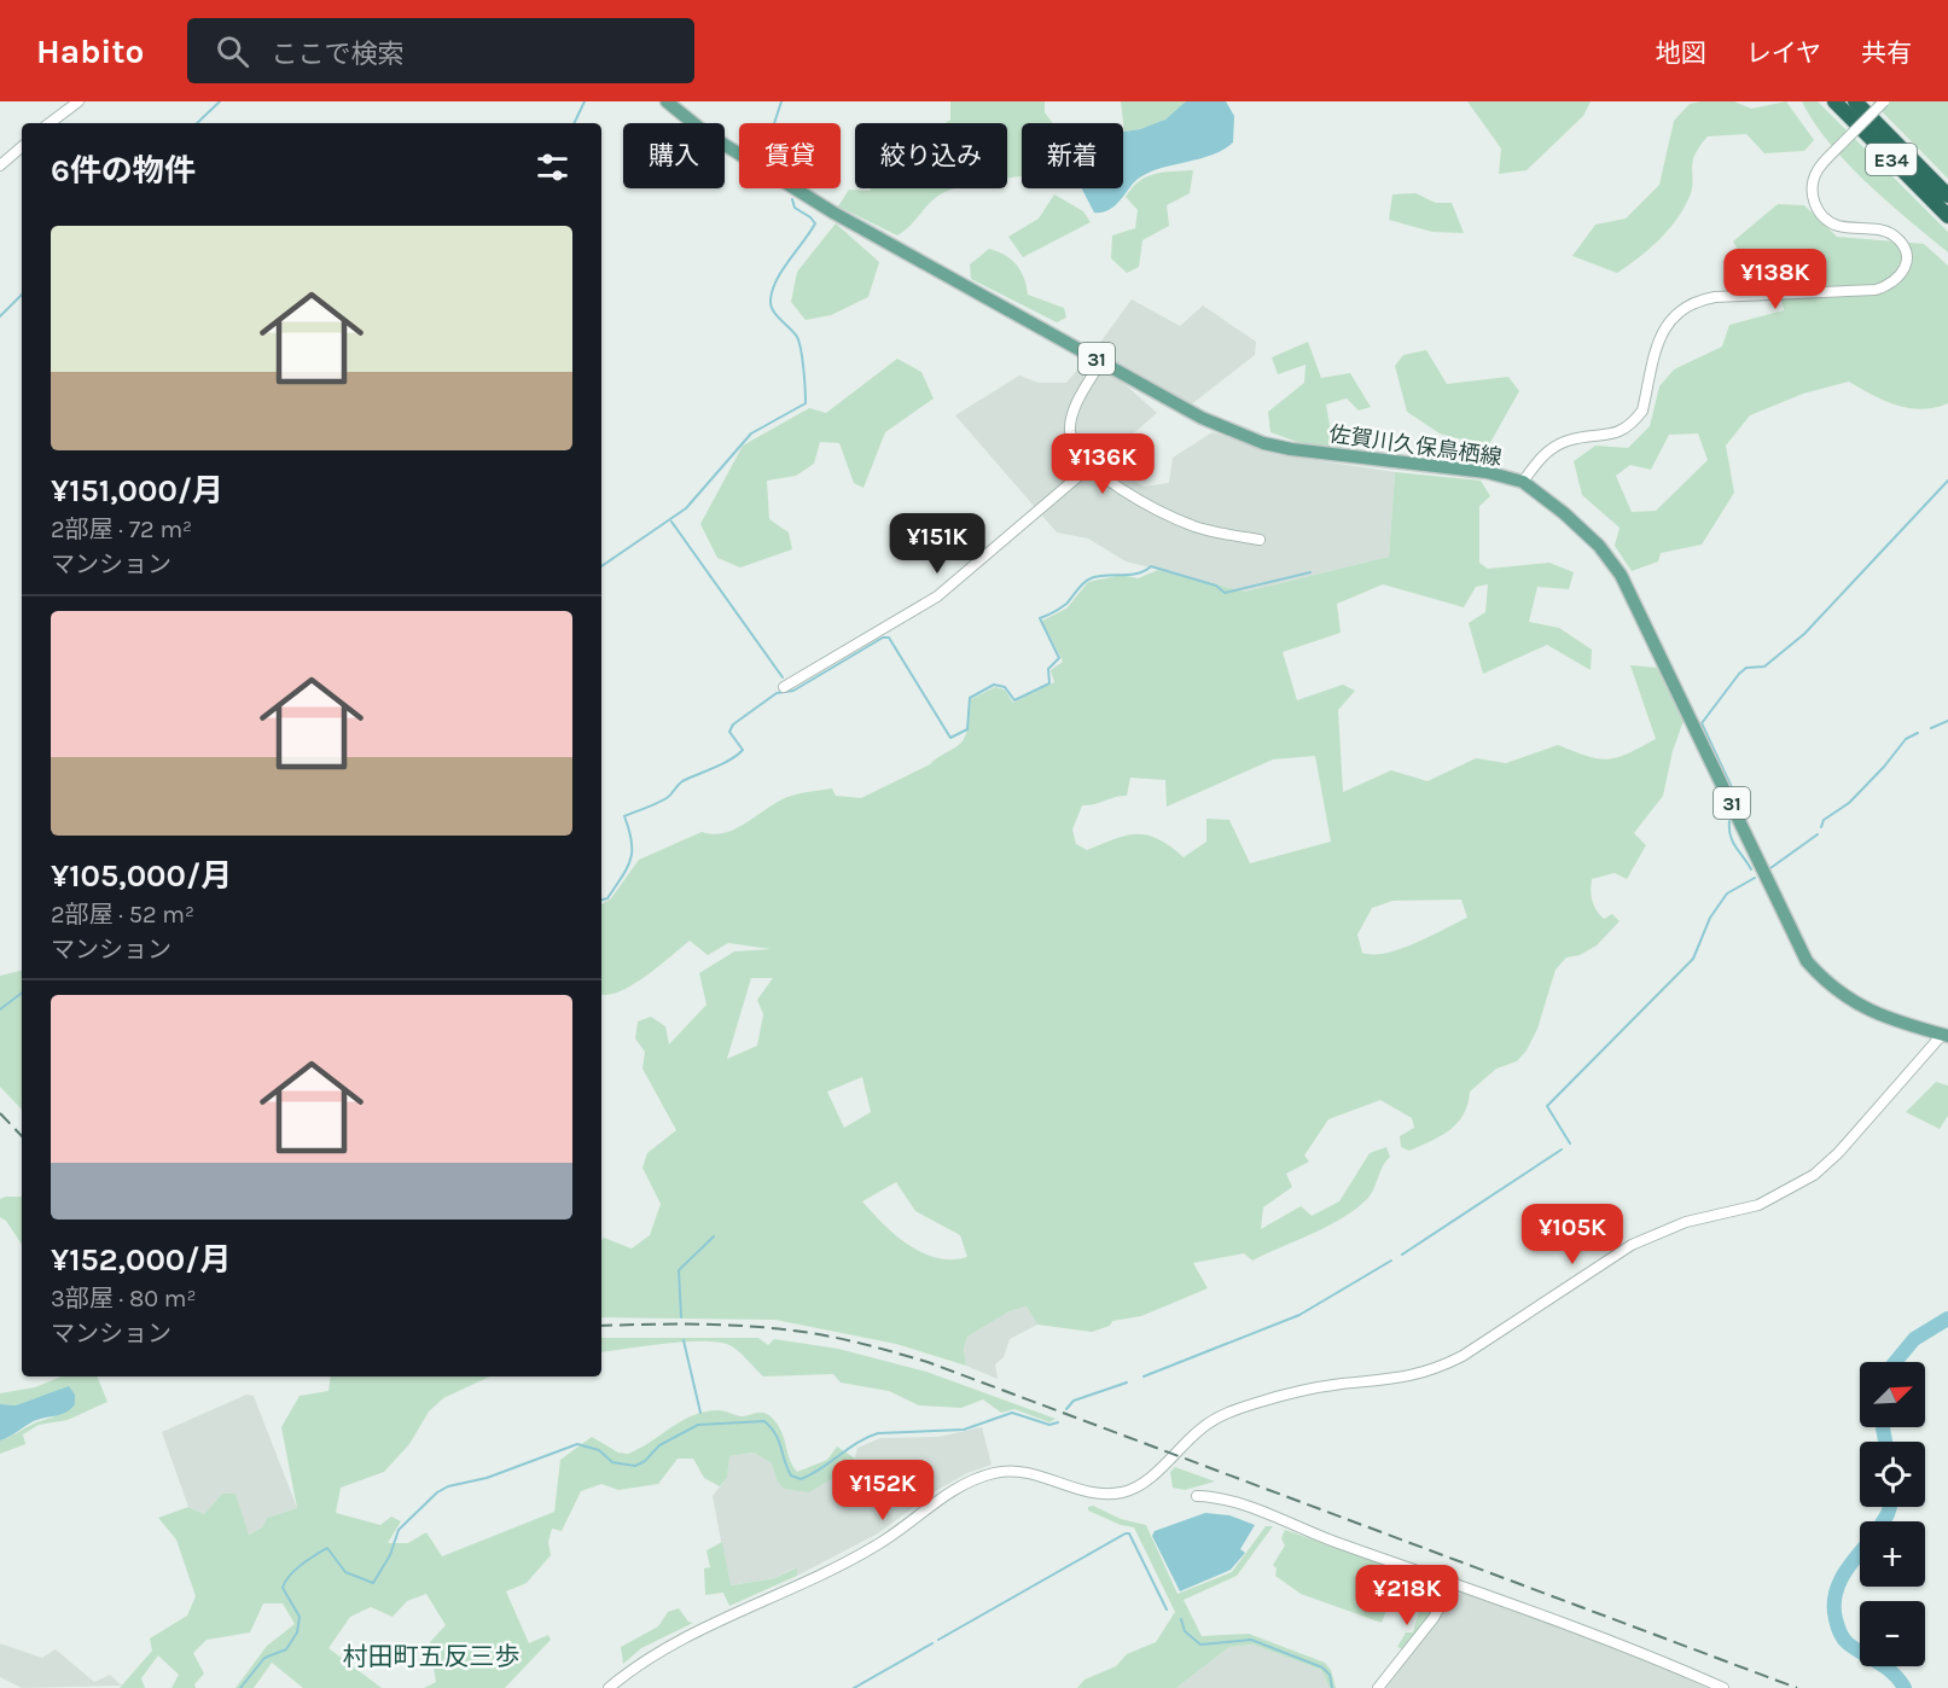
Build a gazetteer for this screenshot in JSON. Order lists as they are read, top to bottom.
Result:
{
  "streets": {
    "highway": ["E34"],
    "main road": ["31", "佐賀川久保鳥栖線"]
  },
  "districts": ["村田町五反三歩"],
  "north": "top right",
  "page": {
    "header": "Habito",
    "search": "ここで検索",
    "nav": ["地図", "レイヤ", "共有"],
    "chip": [
      "購入",
      "賃貸",
      "絞り込み",
      "新着"
    ],
    "heading": "6件の物件",
    "list": [
      {
        "name": "¥151,000/月",
        "note": "2部屋 · 72 m² · マンション"
      },
      {
        "name": "¥105,000/月",
        "note": "2部屋 · 52 m² · マンション"
      },
      {
        "name": "¥152,000/月",
        "note": "3部屋 · 80 m² · マンション"
      }
    ],
    "price": [
      "¥138K",
      "¥136K",
      "¥151K",
      "¥105K",
      "¥152K",
      "¥218K"
    ],
    "map_buttons": ["+", "−"]
  }
}
